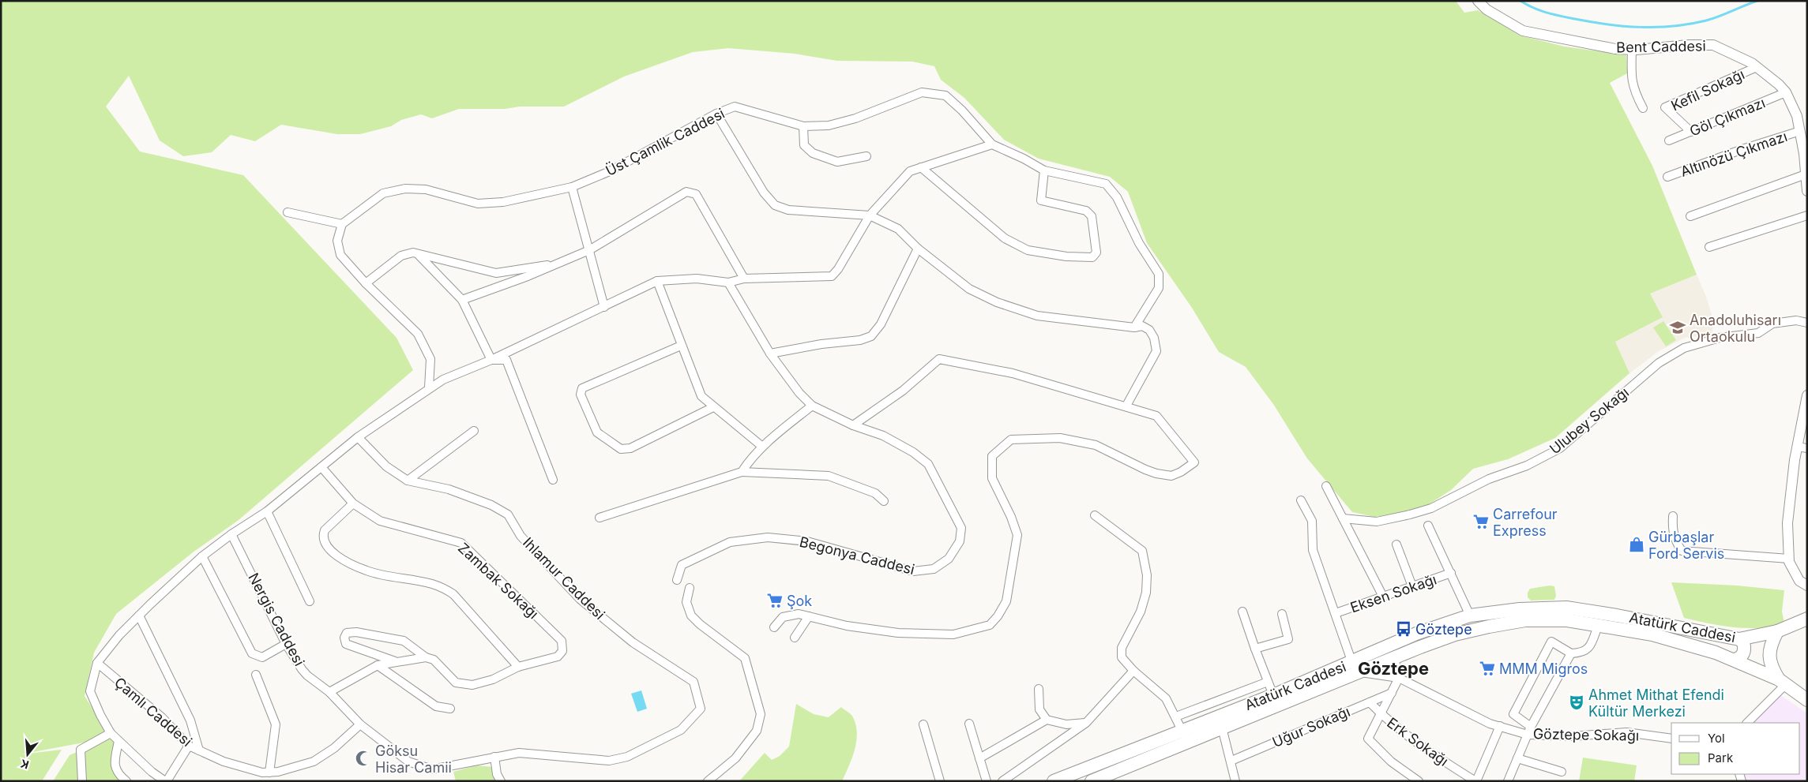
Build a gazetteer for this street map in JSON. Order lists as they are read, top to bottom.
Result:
{
  "streets": {
    "main road": ["Atatürk Caddesi"],
    "street": [
      "Bent Caddesi",
      "Kefil Sokağı",
      "Göl Çıkmazı",
      "Üst Çamlik Caddesi",
      "Altınözü Çıkmazı",
      "Ulubey Sokağı",
      "Begonya Caddesi",
      "Ihlamur Caddesi",
      "Zambak Sokağı",
      "Eksen Sokağı",
      "Nergis Caddesi",
      "Çamlı Caddesi",
      "Uğur Sokağı",
      "Göztepe Sokağı",
      "Erk Sokağı"
    ]
  },
  "crossings": [
    ["Bent Caddesi", "Kefil Sokağı"],
    ["Bent Caddesi", "Göl Çıkmazı"],
    ["Bent Caddesi", "Altınözü Çıkmazı"],
    ["Kefil Sokağı", "Göl Çıkmazı"],
    ["Ihlamur Caddesi", "Nergis Caddesi"],
    ["Eksen Sokağı", "Atatürk Caddesi"],
    ["Nergis Caddesi", "Çamlı Caddesi"],
    ["Atatürk Caddesi", "Göztepe Sokağı"],
    ["Uğur Sokağı", "Erk Sokağı"]
  ],
  "districts": ["Göztepe"],
  "places": {
    "school or university": ["Anadoluhisarı Ortaokulu"],
    "supermarket": ["Carrefour Express", "Şok", "MMM Migros"],
    "shop": ["Gürbaşlar Ford Servis"],
    "bus stop": ["Göztepe"],
    "theatre": ["Ahmet Mithat Efendi Kültür Merkezi"],
    "mosque": ["Göksu Hisar Camii"]
  },
  "legend": ["Yol", "Park"],
  "north": "bottom"
}
